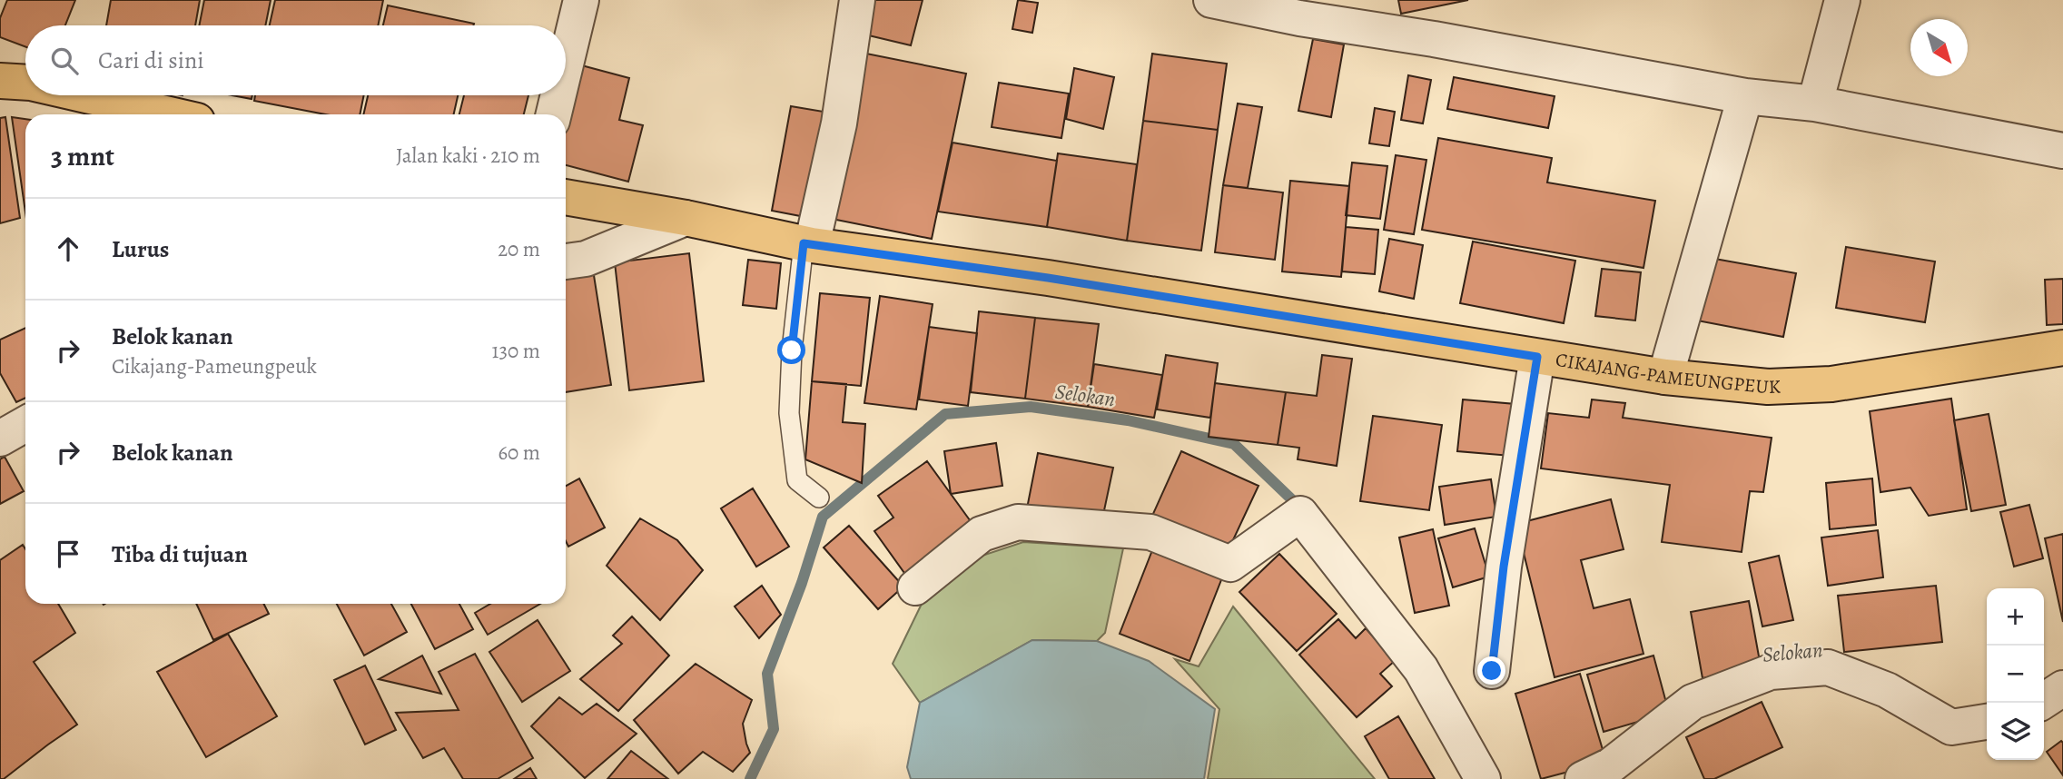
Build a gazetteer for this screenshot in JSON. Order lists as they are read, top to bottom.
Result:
{
  "streets": {
    "main road": ["CIKAJANG-PAMEUNGPEUK"]
  },
  "water": ["Selokan"],
  "north": "bottom right",
  "page": {
    "search": "Cari di sini",
    "heading": ["3 mnt", "Jalan kaki · 210 m"],
    "list": [
      ["Lurus", "20 m"],
      ["Belok kanan", "Cikajang-Pameungpeuk", "130 m"],
      ["Belok kanan", "60 m"],
      "Tiba di tujuan"
    ],
    "map_buttons": ["+", "−"]
  }
}
